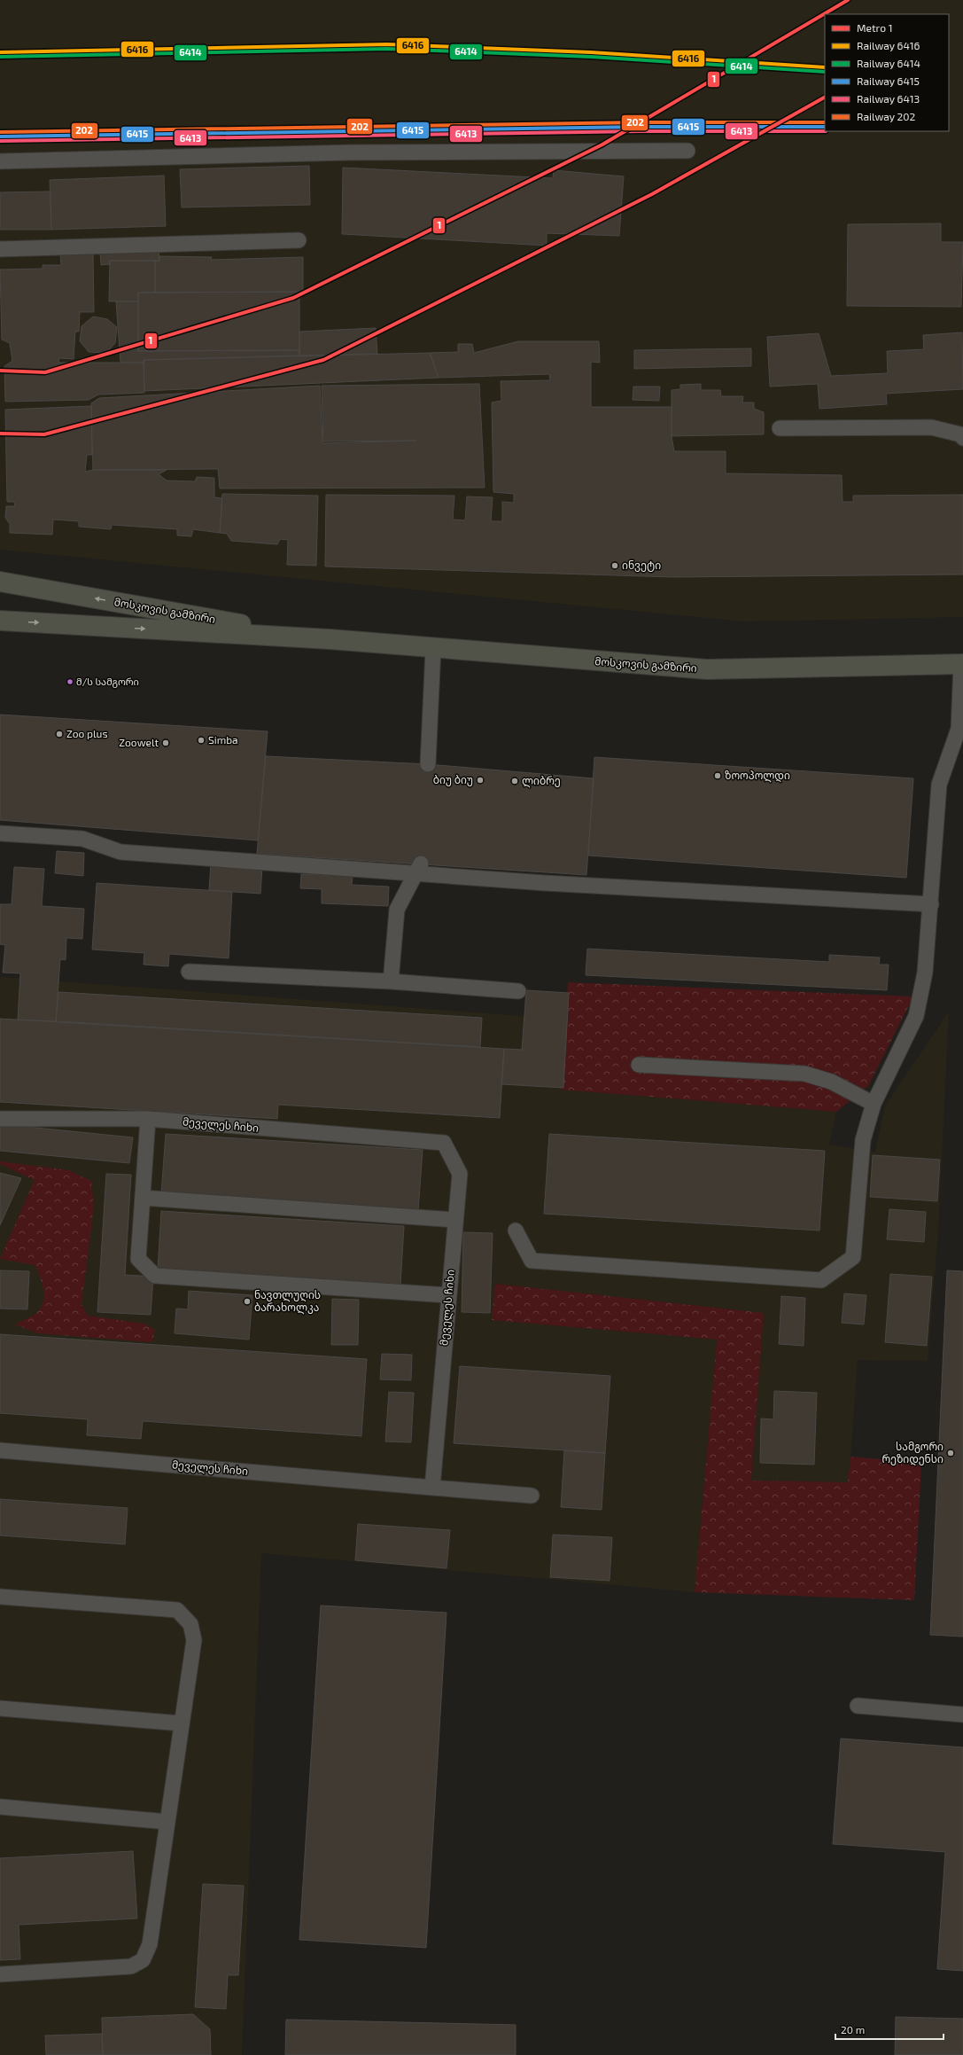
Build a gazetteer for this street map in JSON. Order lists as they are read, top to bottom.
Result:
{
  "streets": {
    "main road": ["მოსკოვის გამზირი"],
    "lane": ["მეველეს ჩიხი"]
  },
  "places": [
    "ინვეტი",
    "მ/ს სამგორი",
    "Zoo plus",
    "Simba",
    "Zoowelt",
    "ზოოპოლდი",
    "ბიუ ბიუ",
    "ლიბრე",
    "ნავთლუღის ბარახოლკა",
    "სამგორი რეზიდენსი"
  ],
  "lines": [
    "metro line 1",
    "rail line 6416",
    "rail line 6414",
    "rail line 202",
    "rail line 6415",
    "rail line 6413"
  ],
  "legend": [
    "Metro 1",
    "Railway 6416",
    "Railway 6414",
    "Railway 6415",
    "Railway 6413",
    "Railway 202"
  ],
  "scale_bar": "20 m"
}
